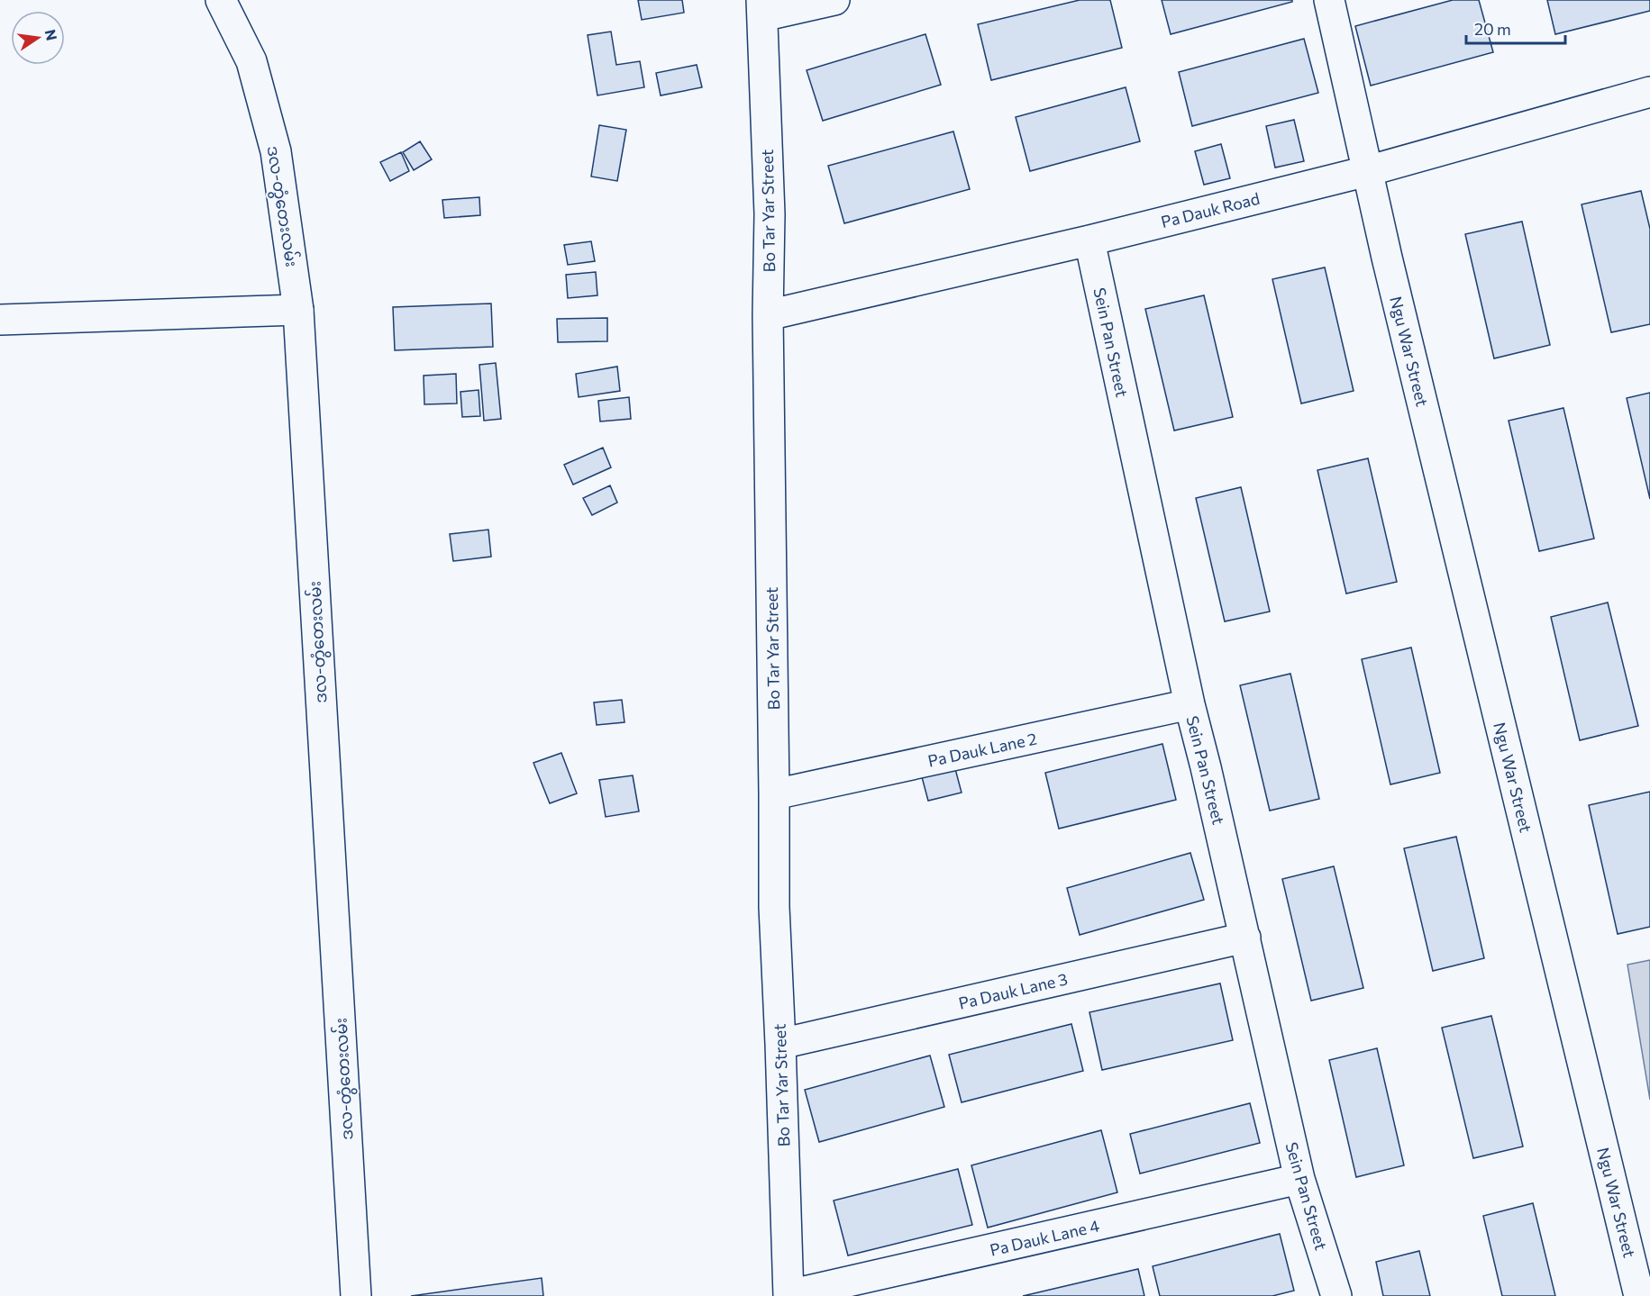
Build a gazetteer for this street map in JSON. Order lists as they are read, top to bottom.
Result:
{
  "streets": {
    "street": [
      "ဒလ-တွံတေးလမ်း",
      "Pa Dauk Road",
      "Bo Tar Yar Street",
      "Sein Pan Street",
      "Ngu War Street",
      "Pa Dauk Lane 2",
      "Pa Dauk Lane 3",
      "Pa Dauk Lane 4"
    ]
  },
  "crossings": [
    ["Pa Dauk Road", "Bo Tar Yar Street"],
    ["Pa Dauk Road", "Sein Pan Street"],
    ["Pa Dauk Road", "Ngu War Street"],
    ["Bo Tar Yar Street", "Pa Dauk Lane 2"],
    ["Bo Tar Yar Street", "Pa Dauk Lane 3"],
    ["Bo Tar Yar Street", "Pa Dauk Lane 4"],
    ["Sein Pan Street", "Pa Dauk Lane 2"],
    ["Sein Pan Street", "Pa Dauk Lane 3"],
    ["Sein Pan Street", "Pa Dauk Lane 4"]
  ],
  "scale_bar": "20 m",
  "north": "right"
}
